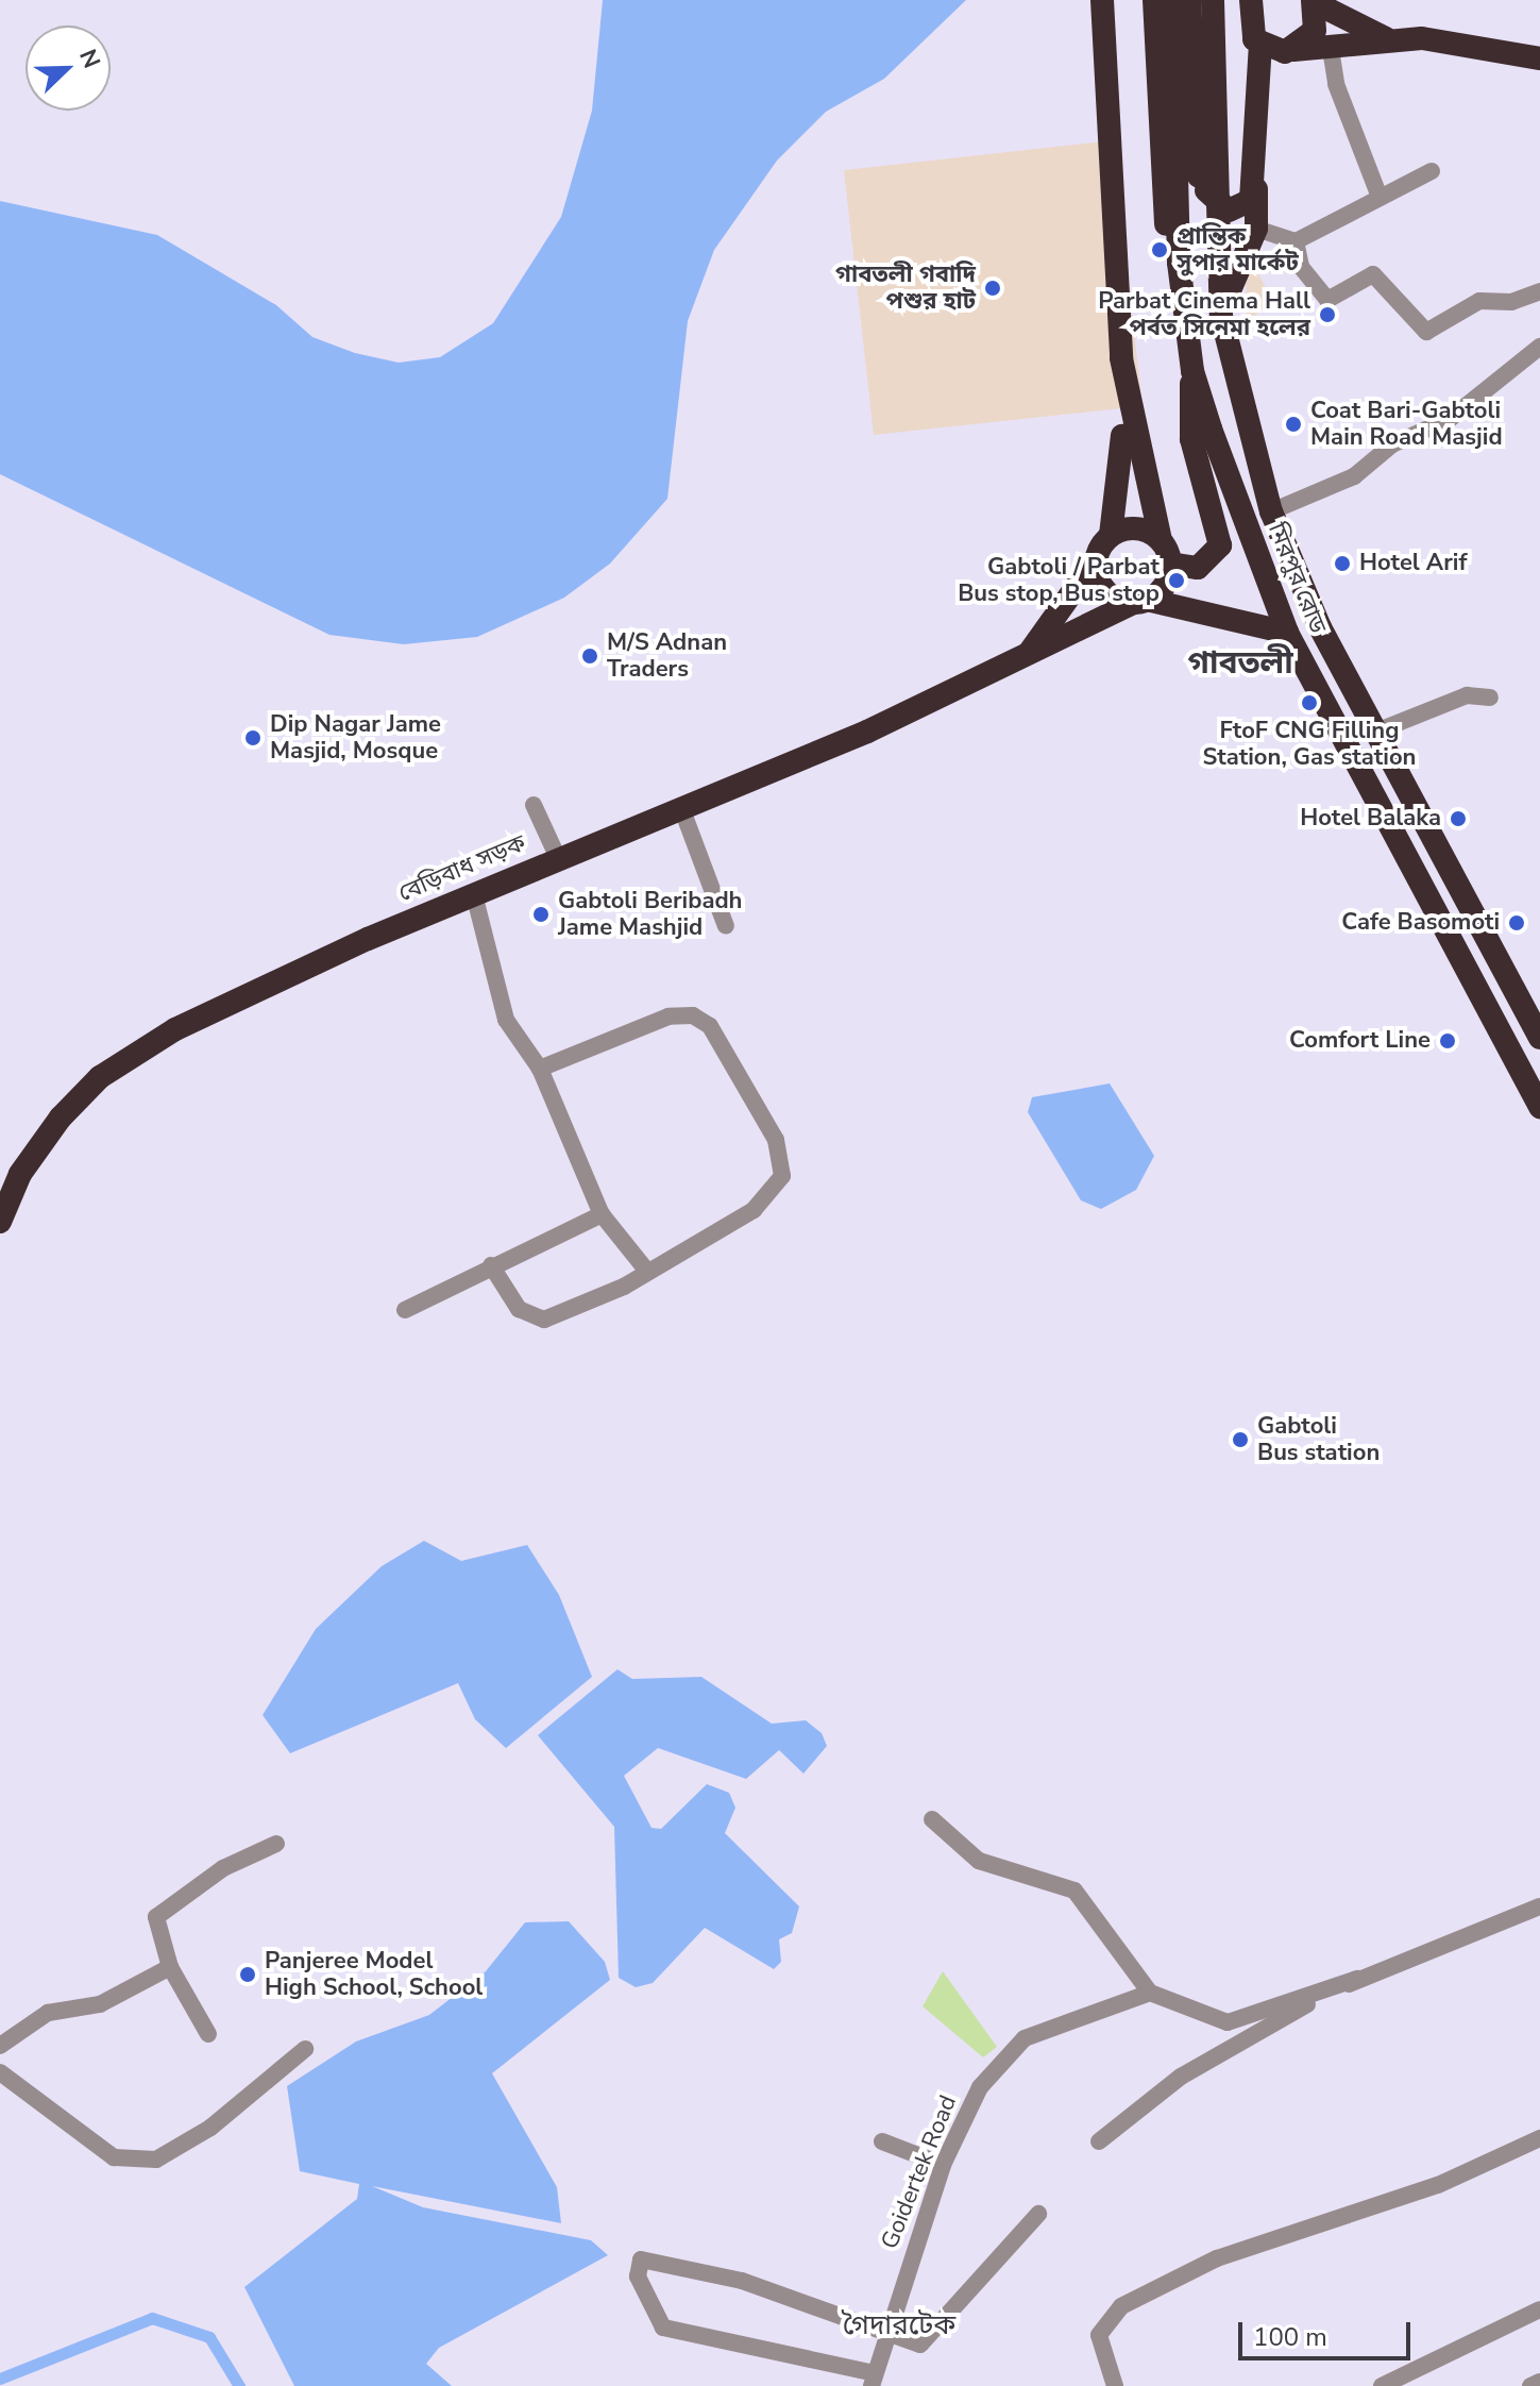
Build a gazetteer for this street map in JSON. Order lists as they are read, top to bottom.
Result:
{
  "streets": {
    "highway": ["মিরপুর রোড", "বেড়িবাধ সড়ক"],
    "street": ["Goidertek Road"]
  },
  "districts": ["গাবতলী", "গৈদারটেক"],
  "places": [
    "প্রান্তিক সুপার মার্কেট",
    "গাবতলী গবাদি পশুর হাট",
    "Parbat Cinema Hall পর্বত সিনেমা হলের",
    "Coat Bari-Gabtoli Main Road Masjid",
    "Hotel Arif",
    "Gabtoli / Parbat Bus stop, Bus stop",
    "M/S Adnan Traders",
    "FtoF CNG Filling Station, Gas station",
    "Dip Nagar Jame Masjid, Mosque",
    "Hotel Balaka",
    "Gabtoli Beribadh Jame Mashjid",
    "Cafe Basomoti",
    "Comfort Line",
    "Gabtoli Bus station",
    "Panjeree Model High School, School"
  ],
  "scale_bar": "100 m",
  "north": "top right"
}
